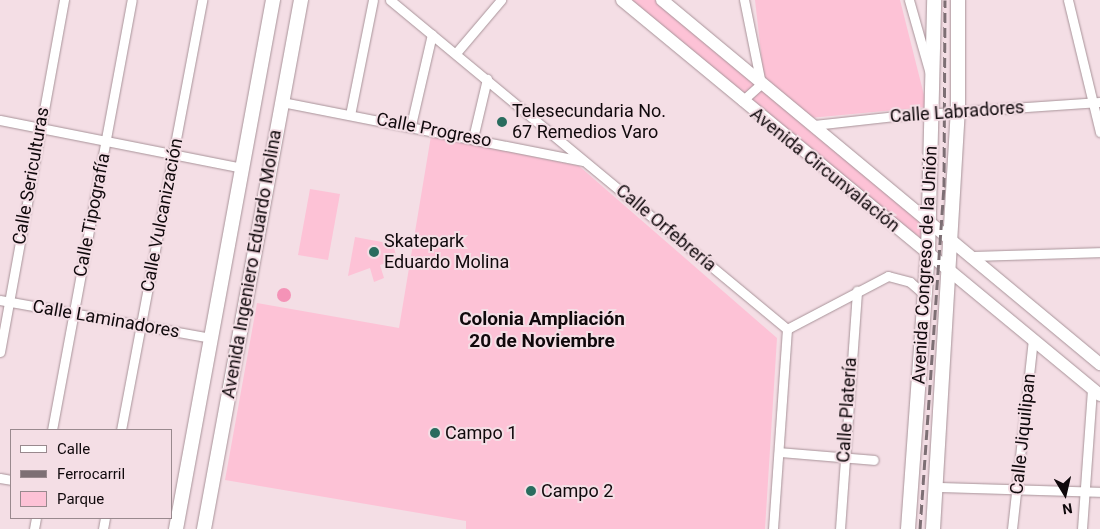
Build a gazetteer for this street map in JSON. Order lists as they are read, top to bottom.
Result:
{
  "streets": {
    "main road": ["Avenida Circunvalación", "Avenida Ingeniero Eduardo Molina", "Avenida Congreso de la Unión"],
    "street": [
      "Calle Labradores",
      "Calle Progreso",
      "Calle Sericulturas",
      "Calle Tipografía",
      "Calle Vulcanización",
      "Calle Orfebrería",
      "Calle Laminadores",
      "Calle Platería",
      "Calle Jiquilipan"
    ]
  },
  "crossings": [
    ["Calle Labradores", "Avenida Circunvalación"],
    ["Calle Labradores", "Avenida Congreso de la Unión"],
    ["Calle Progreso", "Calle Orfebrería"],
    ["Calle Progreso", "Avenida Ingeniero Eduardo Molina"],
    ["Avenida Circunvalación", "Avenida Congreso de la Unión"],
    ["Avenida Circunvalación", "Calle Jiquilipan"],
    ["Calle Sericulturas", "Calle Laminadores"],
    ["Calle Tipografía", "Calle Laminadores"],
    ["Calle Vulcanización", "Calle Laminadores"],
    ["Avenida Ingeniero Eduardo Molina", "Calle Laminadores"]
  ],
  "districts": ["Colonia Ampliación 20 de Noviembre"],
  "places": [
    "Telesecundaria No. 67 Remedios Varo",
    "Skatepark Eduardo Molina",
    "Campo 1",
    "Campo 2"
  ],
  "legend": ["Calle", "Ferrocarril", "Parque"],
  "north": "bottom"
}
